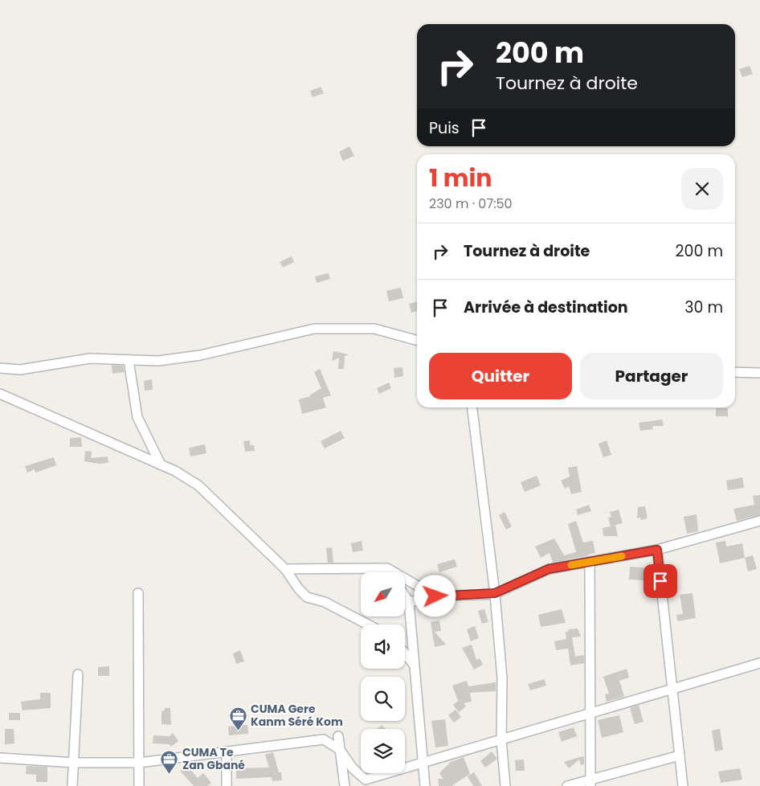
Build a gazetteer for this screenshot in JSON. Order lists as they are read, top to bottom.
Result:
{
  "places": {
    "office": ["CUMA Gere Kanm Séré Kom", "CUMA Te Zan Gbané"]
  },
  "north": "bottom left",
  "page": {
    "turn": ["200 m", "Tournez à droite"],
    "then": "Puis",
    "heading": ["1 min", "230 m · 07:50"],
    "list": [
      {
        "name": "Tournez à droite",
        "value": "200 m"
      },
      {
        "name": "Arrivée à destination",
        "value": "30 m"
      }
    ],
    "buttons": ["Quitter", "Partager"]
  }
}
